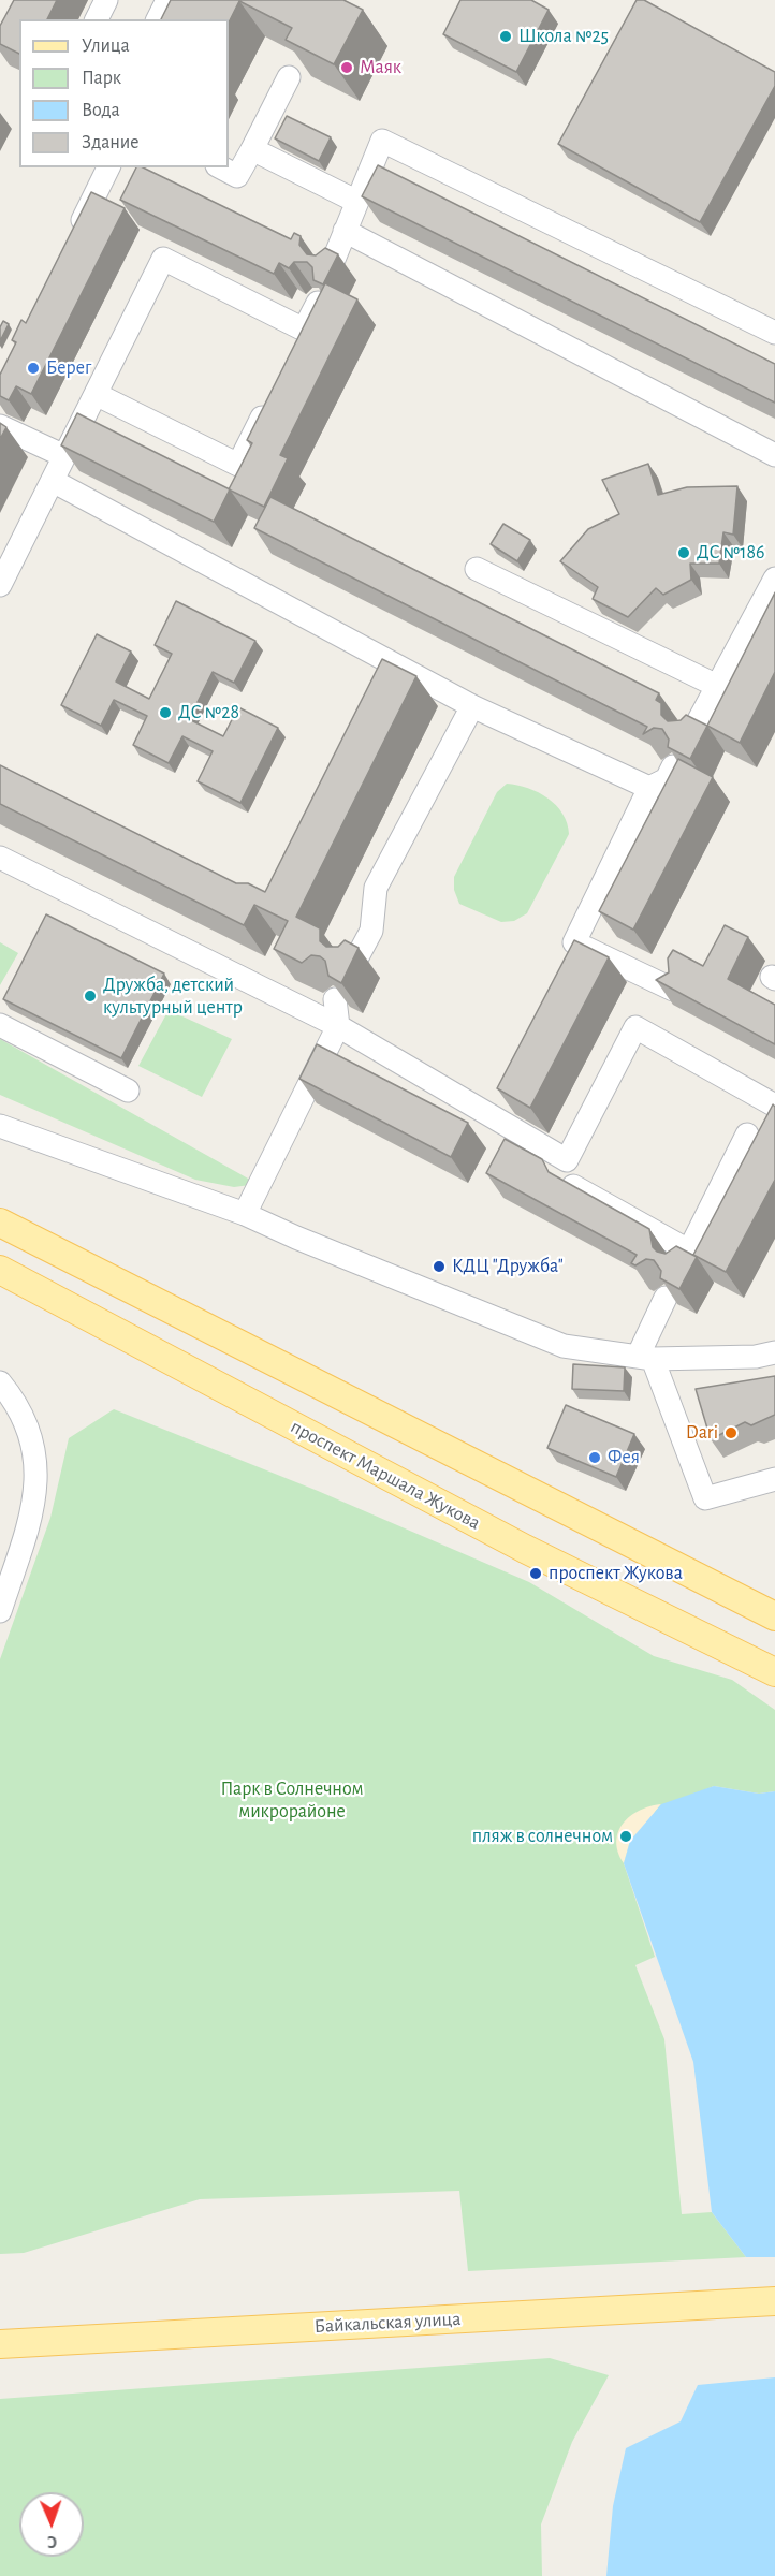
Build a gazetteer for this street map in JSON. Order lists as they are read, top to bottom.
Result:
{
  "streets": {
    "main road": ["проспект Маршала Жукова", "Байкальская улица"]
  },
  "parks": ["Парк в Солнечном микрорайоне"],
  "places": [
    "Школа №25",
    "Маяк",
    "Берег",
    "ДС №186",
    "ДС №28",
    "Дружба, детский культурный центр",
    "КДЦ \"Дружба\"",
    "Dari",
    "Фея",
    "проспект Жукова",
    "пляж в солнечном"
  ],
  "legend": [
    "Улица",
    "Парк",
    "Вода",
    "Здание"
  ],
  "north": "bottom"
}
